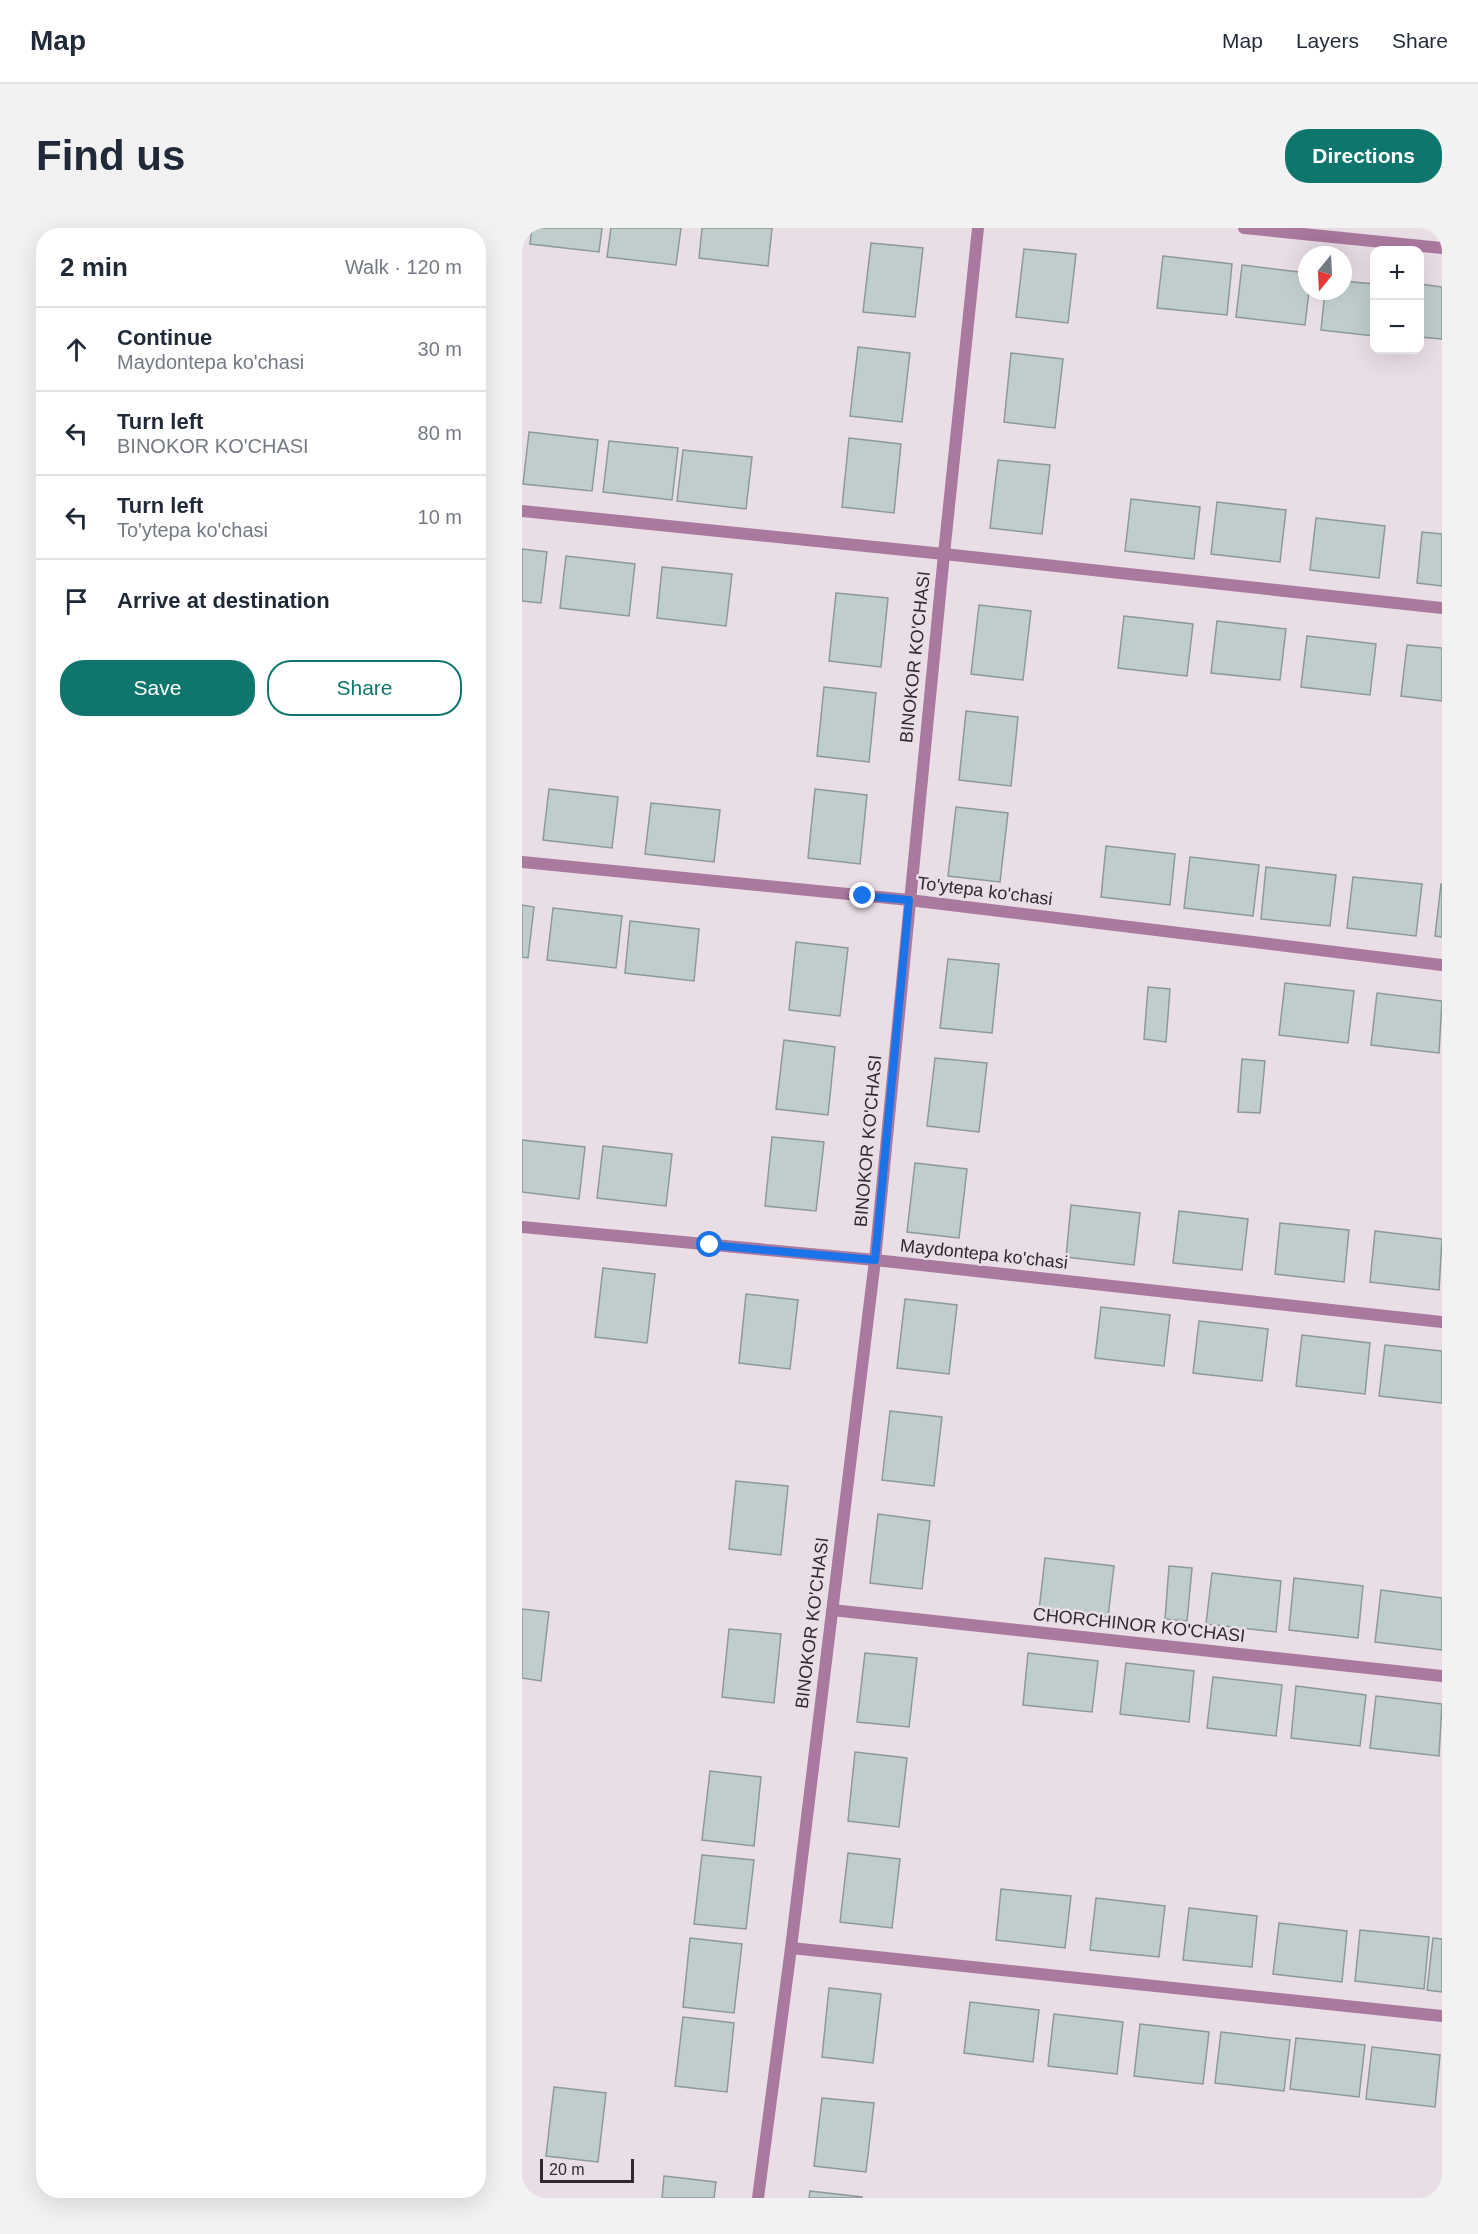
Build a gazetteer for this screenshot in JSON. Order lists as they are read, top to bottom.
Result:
{
  "streets": {
    "street": [
      "BINOKOR KO'CHASI",
      "To'ytepa ko'chasi",
      "Maydontepa ko'chasi",
      "CHORCHINOR KO'CHASI"
    ]
  },
  "crossings": [
    ["BINOKOR KO'CHASI", "To'ytepa ko'chasi"],
    ["BINOKOR KO'CHASI", "Maydontepa ko'chasi"],
    ["BINOKOR KO'CHASI", "CHORCHINOR KO'CHASI"]
  ],
  "scale_bar": "20 m",
  "north": "bottom",
  "page": {
    "header": "Map",
    "nav": ["Map", "Layers", "Share"],
    "buttons": [
      "Directions",
      ["Save", "Share"]
    ],
    "title": "Find us",
    "heading": ["2 min", "Walk · 120 m"],
    "map_buttons": ["+", "−"],
    "list": [
      ["Continue", "Maydontepa ko'chasi", "30 m"],
      ["Turn left", "BINOKOR KO'CHASI", "80 m"],
      ["Turn left", "To'ytepa ko'chasi", "10 m"],
      "Arrive at destination"
    ],
    "scale": "20 m"
  }
}
